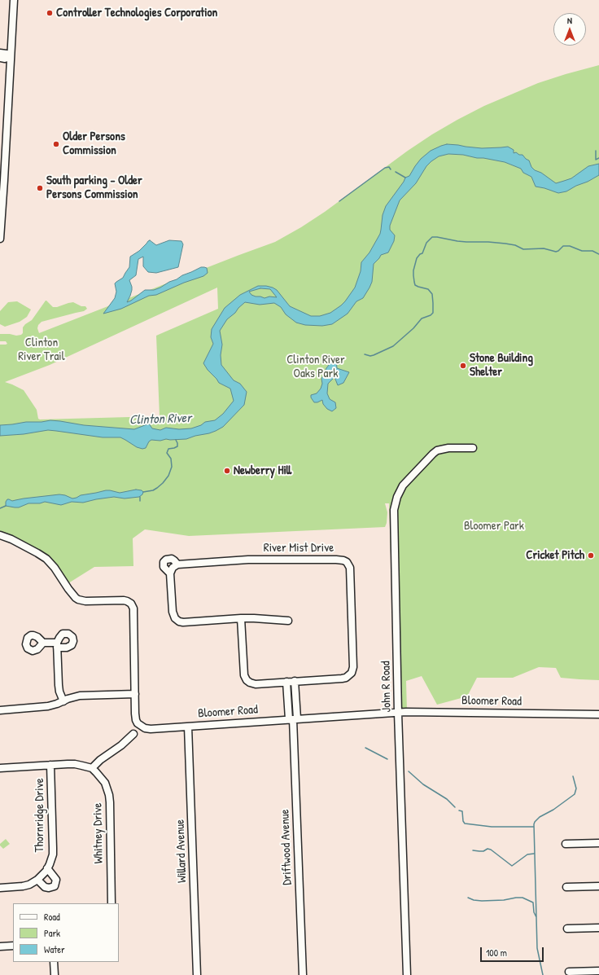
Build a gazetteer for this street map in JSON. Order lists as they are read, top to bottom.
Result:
{
  "streets": {
    "street": [
      "River Mist Drive",
      "John R Road",
      "Bloomer Road",
      "Thornridge Drive",
      "Whitney Drive",
      "Driftwood Avenue",
      "Willard Avenue"
    ]
  },
  "crossings": [
    ["John R Road", "Bloomer Road"],
    ["Bloomer Road", "Driftwood Avenue"],
    ["Bloomer Road", "Willard Avenue"]
  ],
  "water": ["Clinton River"],
  "parks": ["Clinton River Trail", "Clinton River Oaks Park", "Bloomer Park"],
  "places": [
    "Controller Technologies Corporation",
    "Older Persons Commission",
    "South parking - Older Persons Commission",
    "Stone Building Shelter",
    "Newberry Hill",
    "Cricket Pitch"
  ],
  "legend": ["Road", "Park", "Water"],
  "scale_bar": "100 m",
  "north": "top"
}
